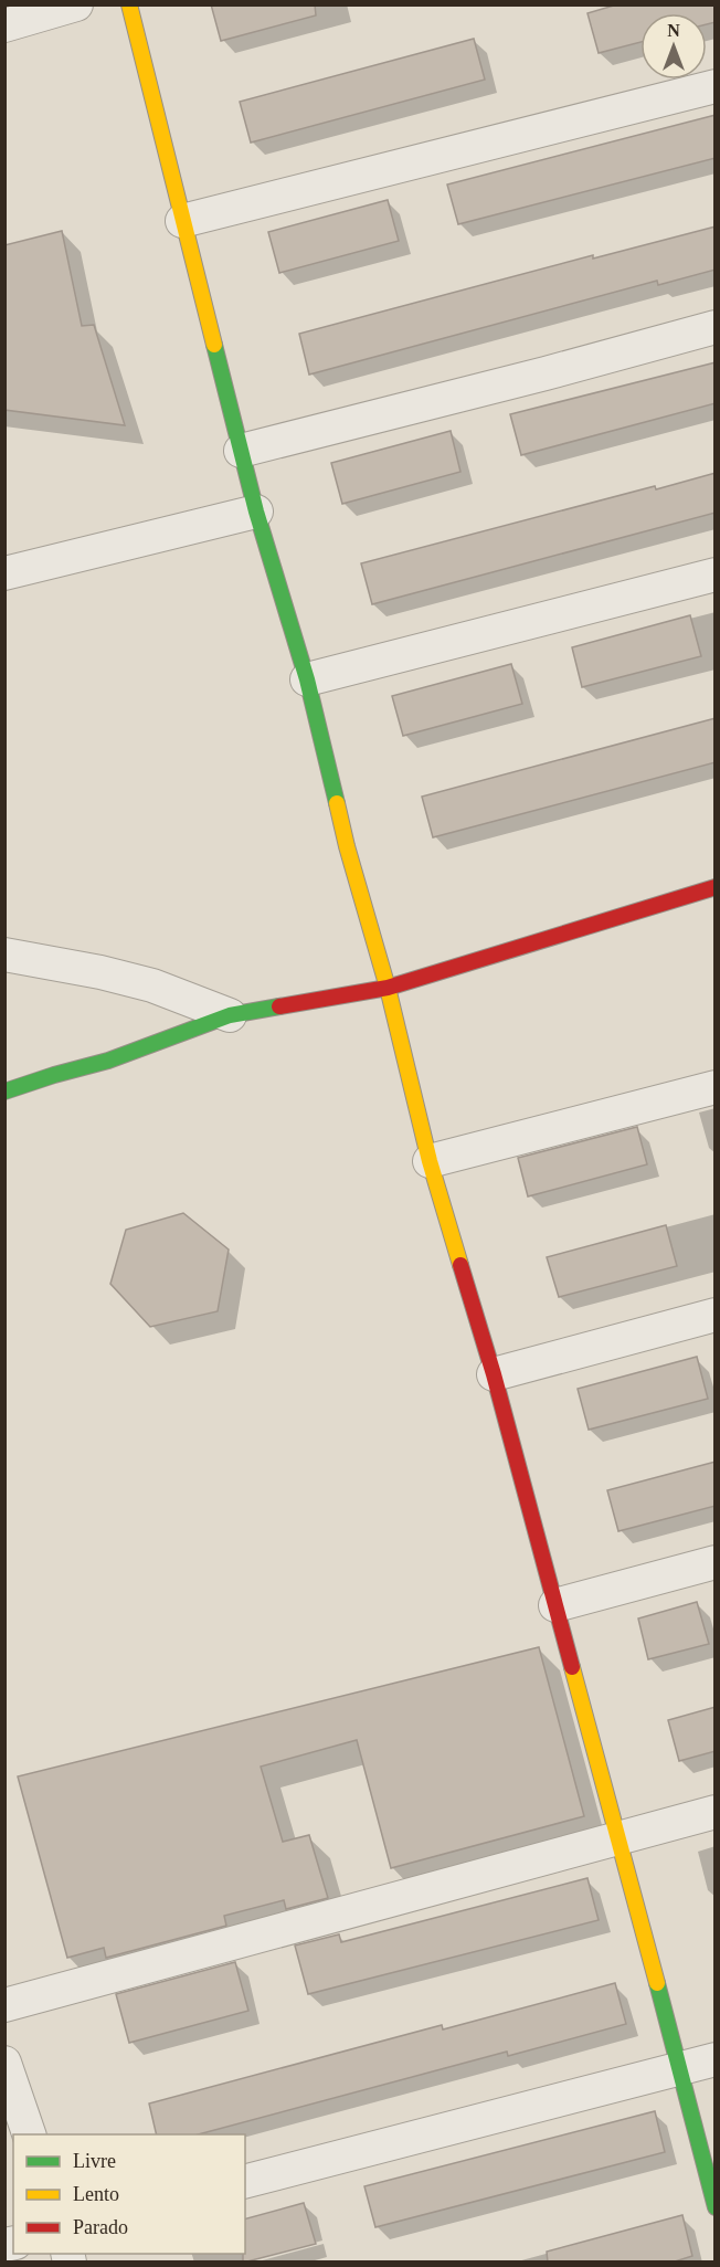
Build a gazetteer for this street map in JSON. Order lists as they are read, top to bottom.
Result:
{
  "legend": ["Livre", "Lento", "Parado"],
  "north": "top"
}
